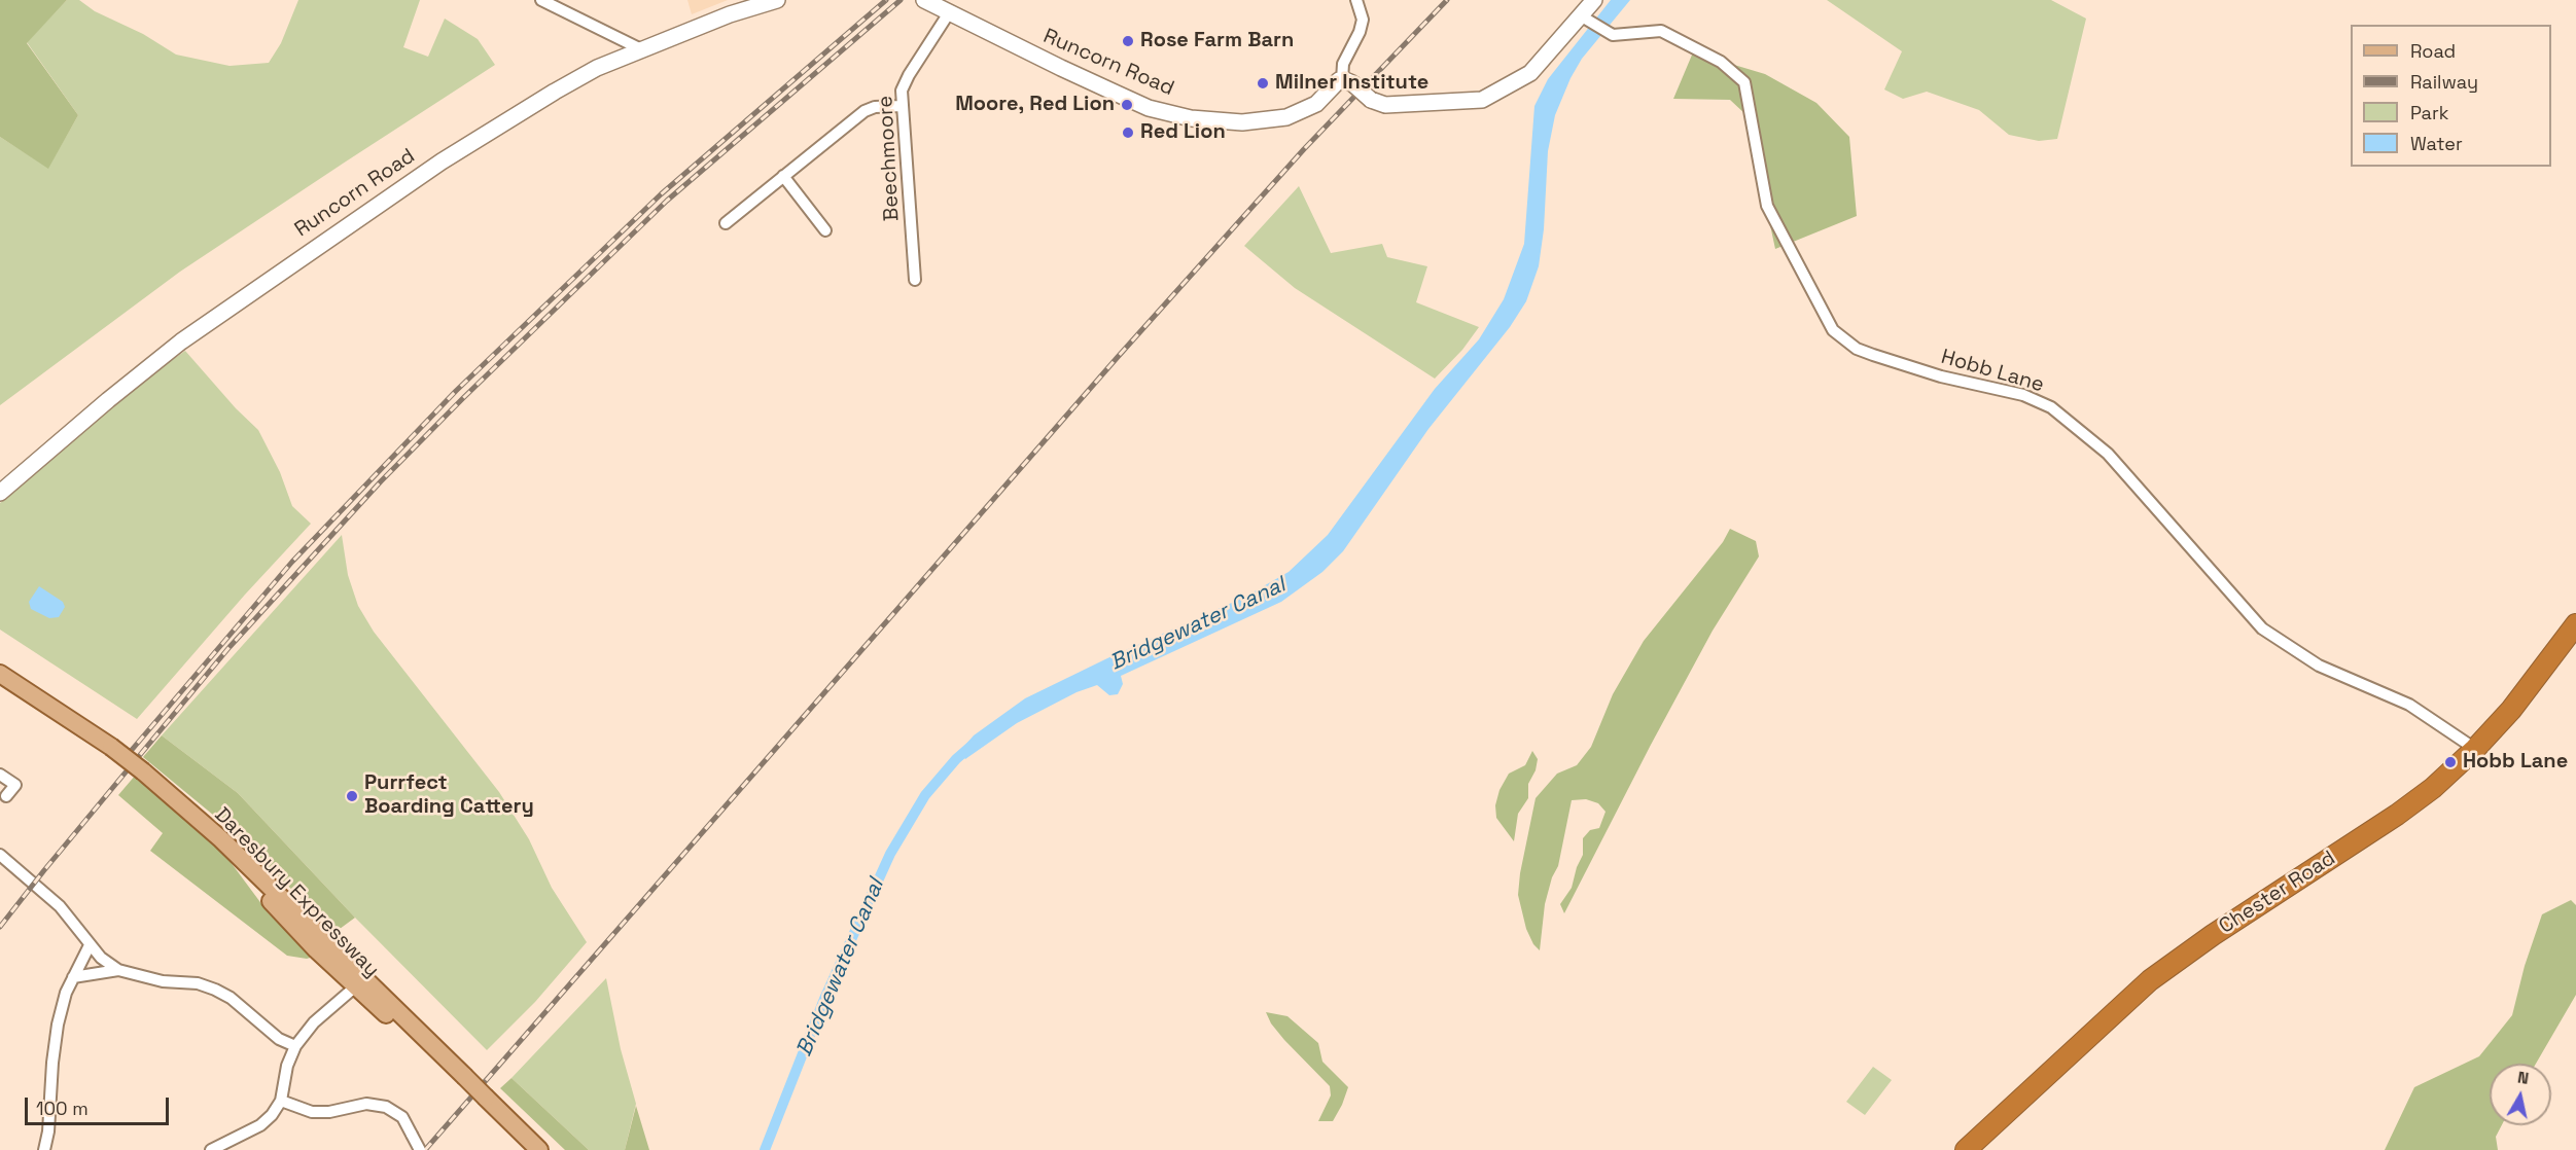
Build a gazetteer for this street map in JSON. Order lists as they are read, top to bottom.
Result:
{
  "streets": {
    "highway": ["Chester Road"],
    "main road": ["Daresbury Expressway"],
    "street": ["Runcorn Road", "Beechmoore", "Hobb Lane"]
  },
  "crossings": [
    ["Runcorn Road", "Beechmoore"],
    ["Hobb Lane", "Chester Road"]
  ],
  "water": ["Bridgewater Canal"],
  "places": [
    "Rose Farm Barn",
    "Milner Institute",
    "Moore, Red Lion",
    "Red Lion",
    "Hobb Lane",
    "Purrfect Boarding Cattery"
  ],
  "legend": [
    "Road",
    "Railway",
    "Park",
    "Water"
  ],
  "scale_bar": "100 m",
  "north": "top"
}
